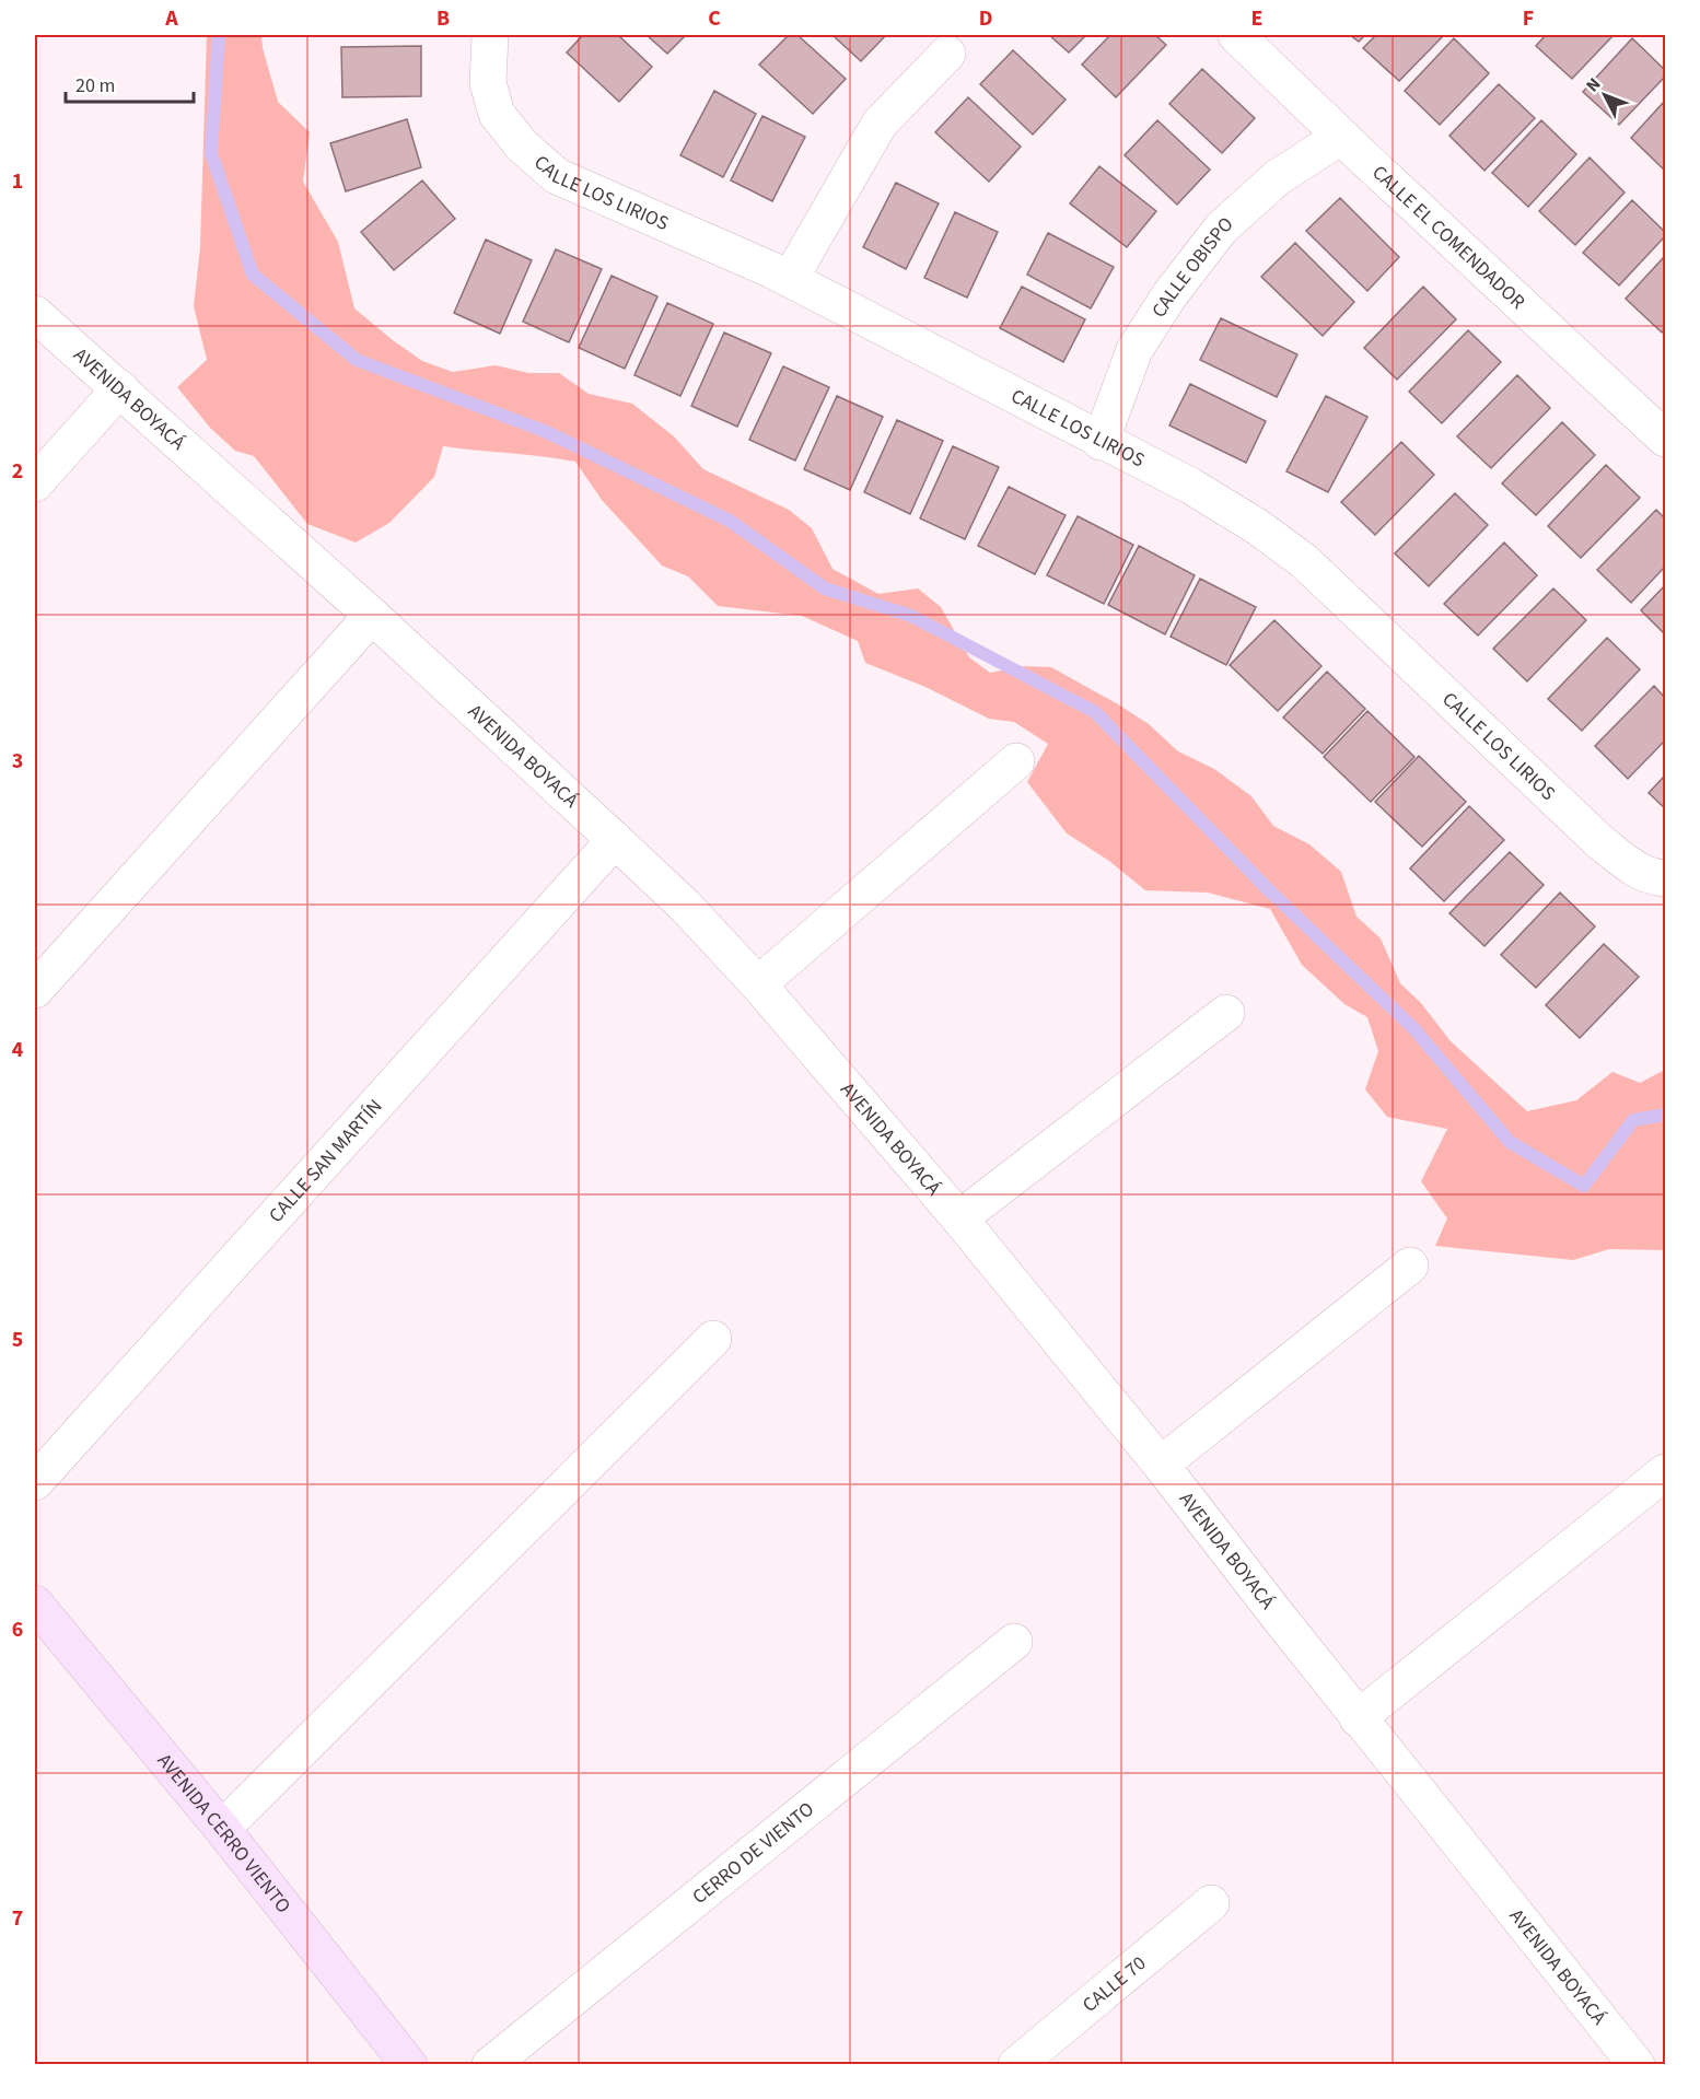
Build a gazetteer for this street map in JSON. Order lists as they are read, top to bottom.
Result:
{
  "streets": {
    "street": [
      "CALLE LOS LIRIOS",
      "CALLE EL COMENDADOR",
      "CALLE OBISPO",
      "AVENIDA BOYACÁ",
      "CALLE SAN MARTÍN",
      "AVENIDA CERRO VIENTO",
      "CERRO DE VIENTO",
      "CALLE 70"
    ]
  },
  "crossings": [
    ["CALLE LOS LIRIOS", "CALLE OBISPO"],
    ["CALLE EL COMENDADOR", "CALLE OBISPO"],
    ["AVENIDA BOYACÁ", "CALLE SAN MARTÍN"]
  ],
  "scale_bar": "20 m",
  "north": "top left",
  "grid": {
    "columns": [
      "A",
      "B",
      "C",
      "D",
      "E",
      "F"
    ],
    "rows": [
      "1",
      "2",
      "3",
      "4",
      "5",
      "6",
      "7"
    ]
  }
}
